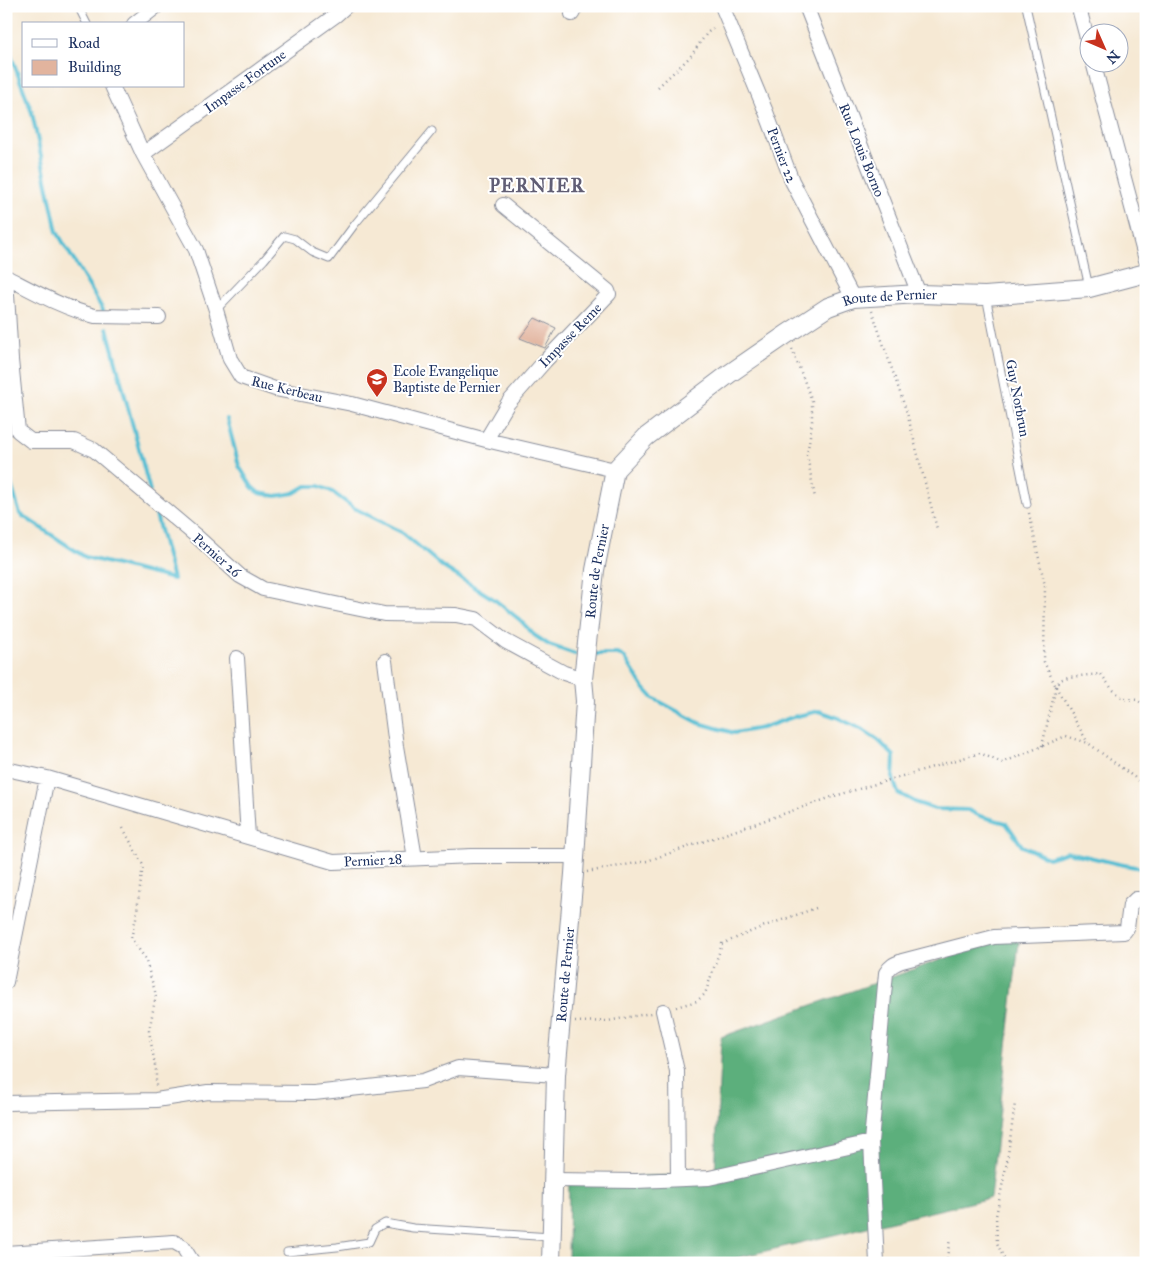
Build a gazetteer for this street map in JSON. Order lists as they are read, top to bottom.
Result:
{
  "streets": {
    "street": [
      "Impasse Fortune",
      "Rue Louis Borno",
      "Pernier 22",
      "Route de Pernier",
      "Impasse Reme",
      "Rue Kerbeau",
      "Pernier 26",
      "Pernier 28"
    ],
    "lane": ["Guy Norbrun"]
  },
  "crossings": [
    ["Impasse Fortune", "Rue Kerbeau"],
    ["Rue Louis Borno", "Route de Pernier"],
    ["Pernier 22", "Route de Pernier"],
    ["Route de Pernier", "Rue Kerbeau"],
    ["Route de Pernier", "Guy Norbrun"],
    ["Route de Pernier", "Pernier 26"],
    ["Route de Pernier", "Pernier 28"],
    ["Impasse Reme", "Rue Kerbeau"]
  ],
  "districts": ["PERNIER"],
  "places": {
    "school or university": ["Ecole Evangelique Baptiste de Pernier"]
  },
  "legend": ["Road", "Building"],
  "north": "bottom right"
}
